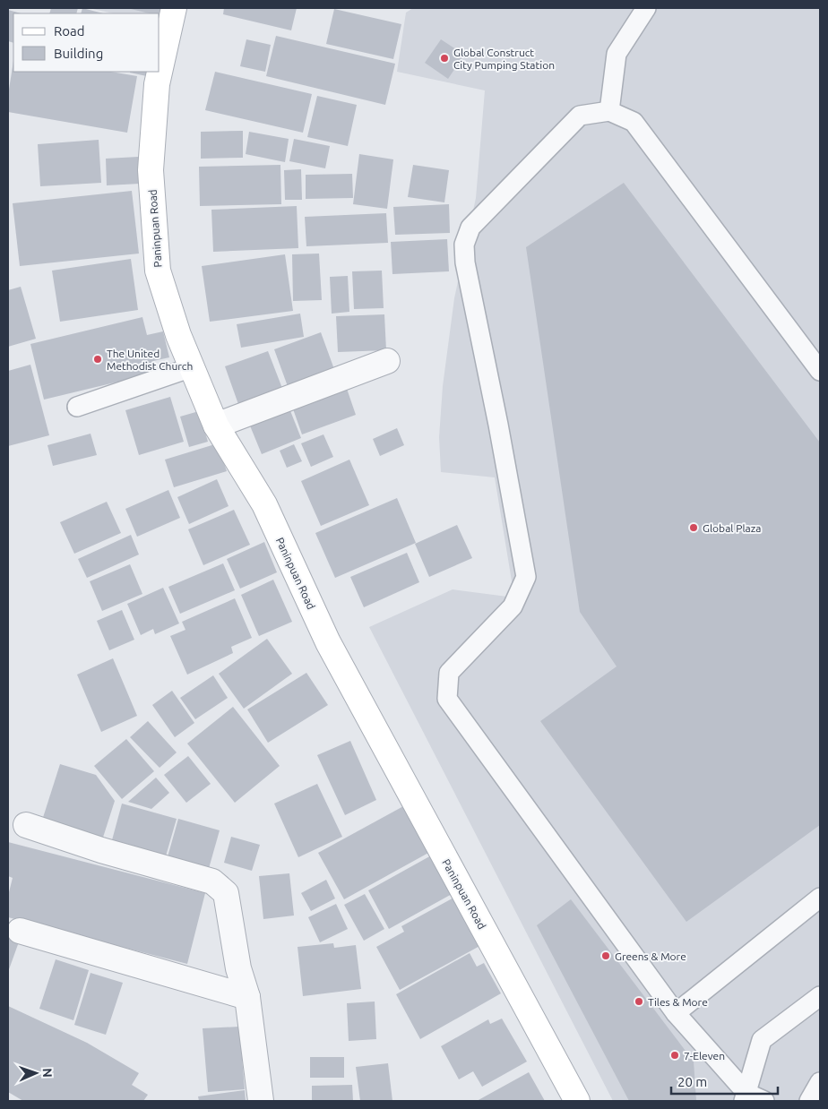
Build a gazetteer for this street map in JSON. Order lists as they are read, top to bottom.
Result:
{
  "streets": {
    "main road": ["Paninpuan Road"]
  },
  "places": [
    "Global Construct City Pumping Station",
    "The United Methodist Church",
    "Global Plaza",
    "Greens & More",
    "Tiles & More",
    "7-Eleven"
  ],
  "legend": ["Road", "Building"],
  "scale_bar": "20 m",
  "north": "right"
}
